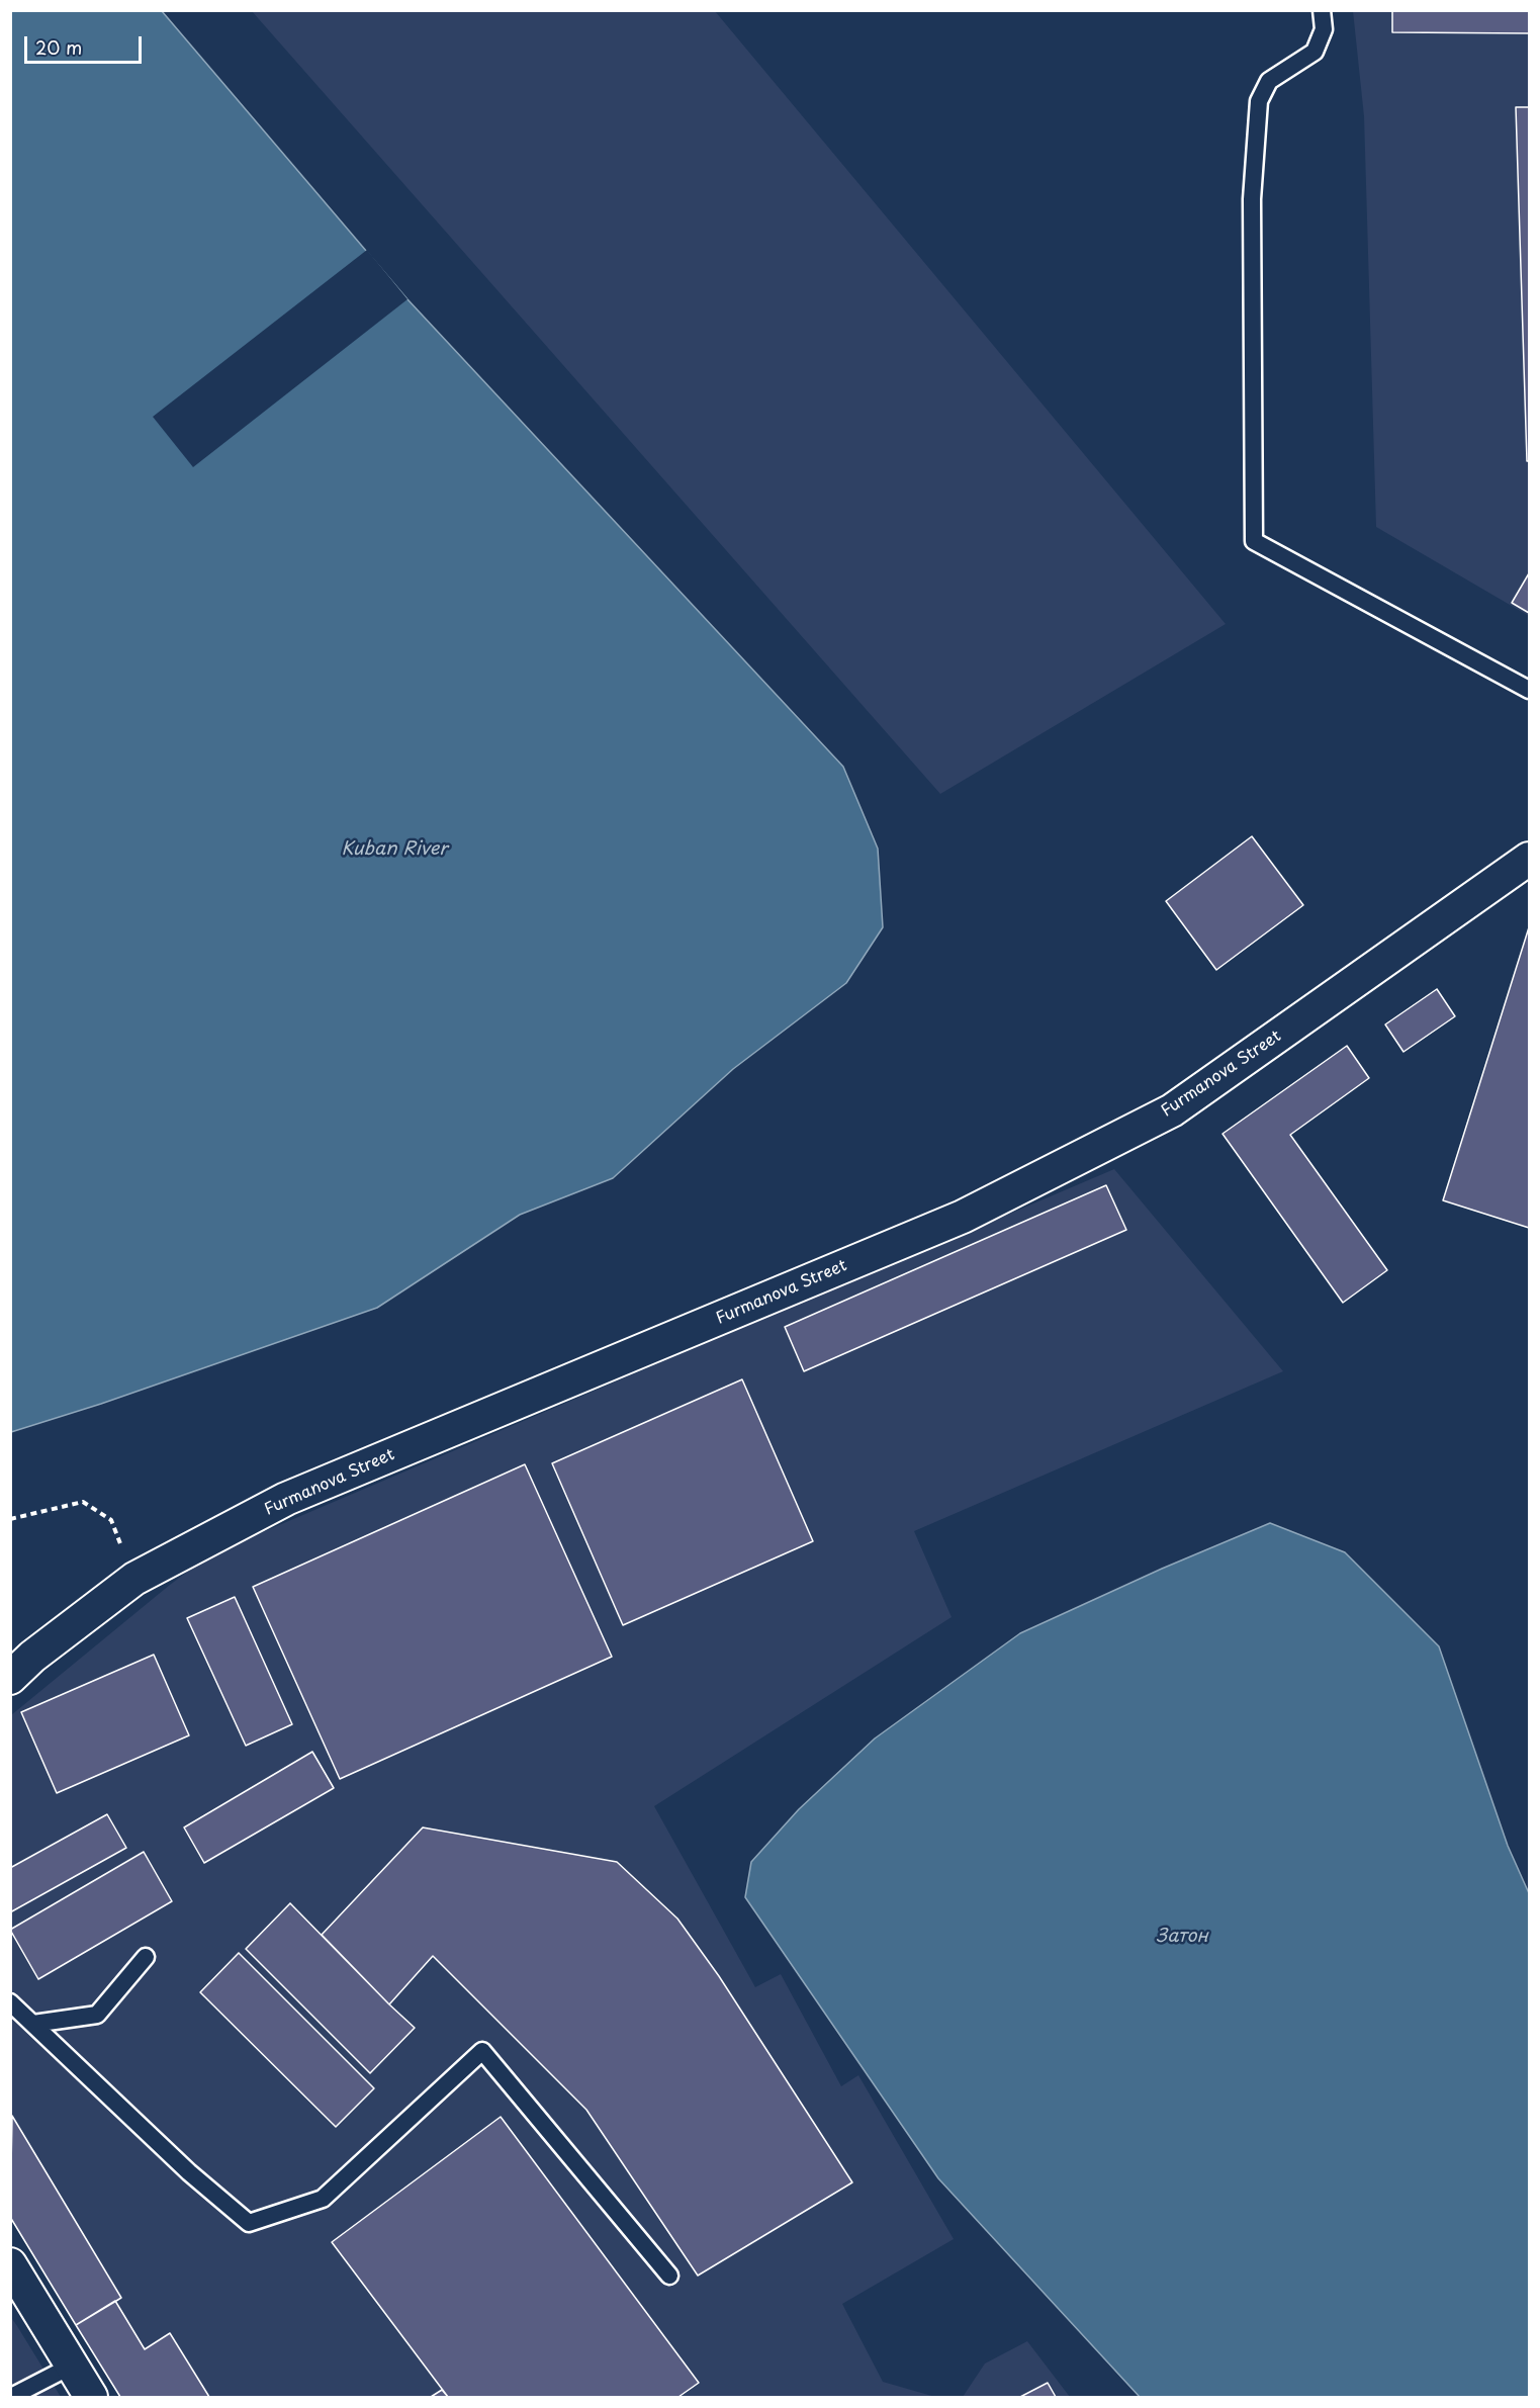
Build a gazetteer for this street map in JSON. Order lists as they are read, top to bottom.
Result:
{
  "streets": {
    "street": ["Furmanova Street"]
  },
  "water": ["Kuban River", "Затон"],
  "scale_bar": "20 m"
}
